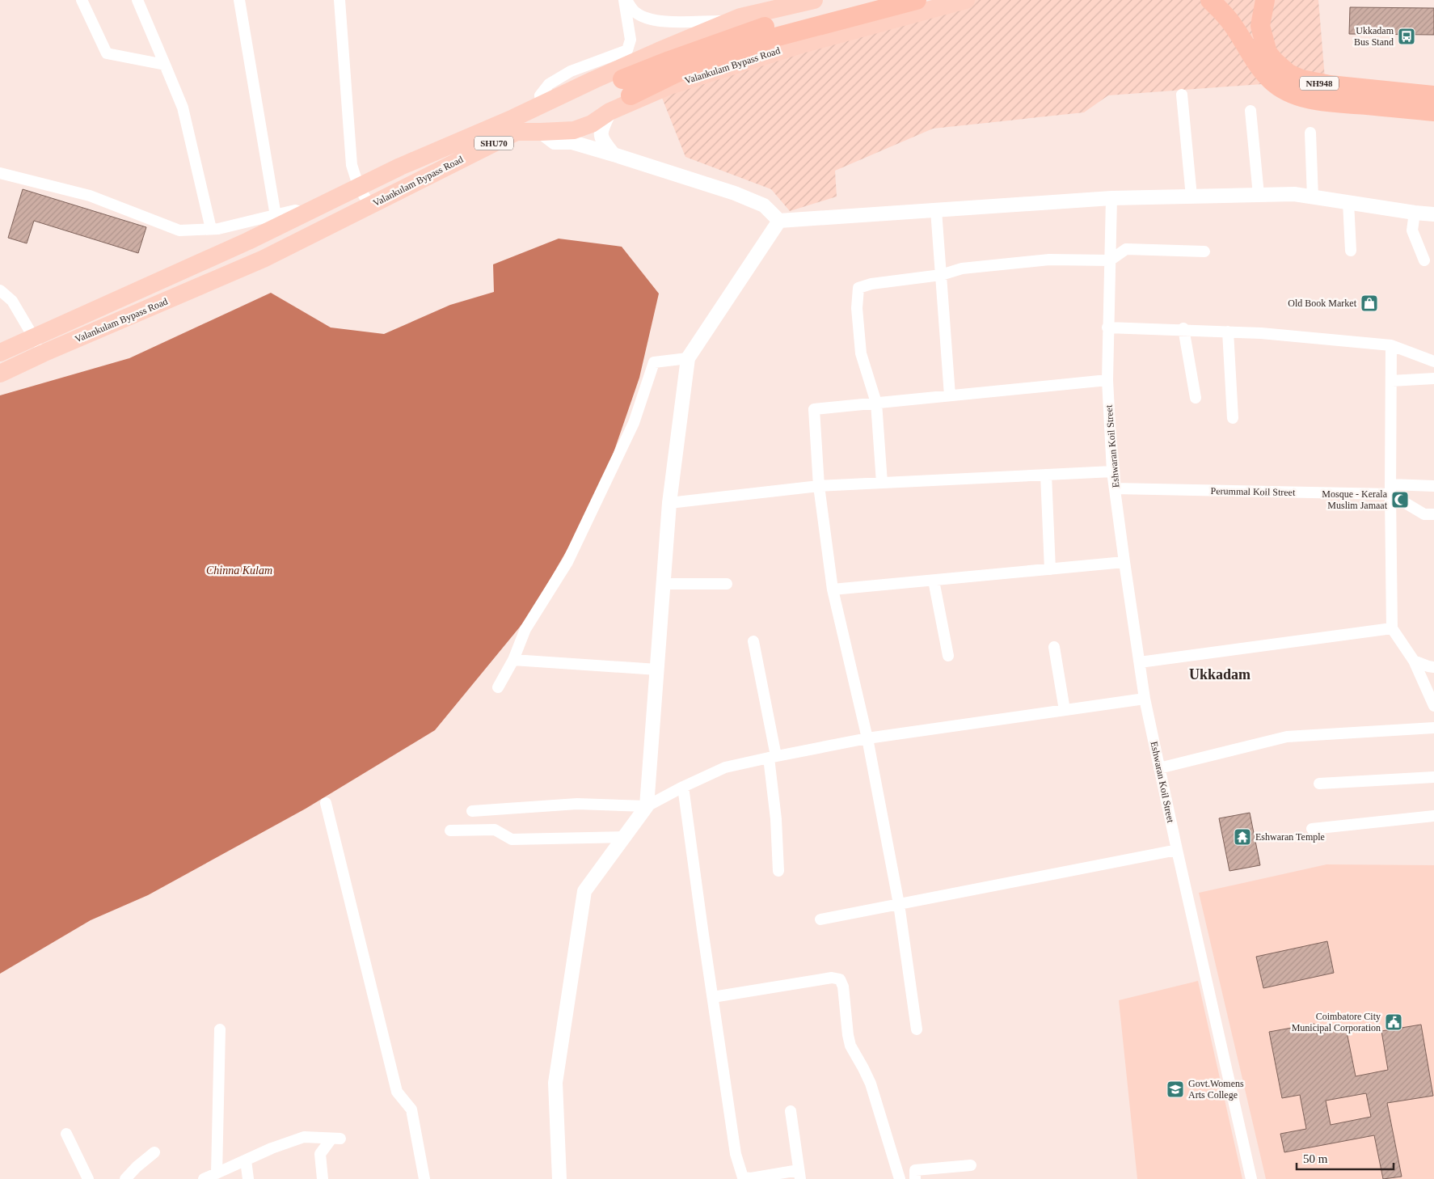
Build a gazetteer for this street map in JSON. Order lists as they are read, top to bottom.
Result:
{
  "streets": {
    "highway": ["NH948"],
    "main road": ["Valankulam Bypass Road", "SHU70"],
    "street": ["Eshwaran Koil Street", "Perummal Koil Street"]
  },
  "crossings": [
    ["Valankulam Bypass Road", "SHU70"],
    ["Eshwaran Koil Street", "Perummal Koil Street"]
  ],
  "districts": ["Ukkadam"],
  "water": ["Chinna Kulam"],
  "places": {
    "bus stop": ["Ukkadam Bus Stand"],
    "shop": ["Old Book Market"],
    "mosque": ["Mosque - Kerala Muslim Jamaat"],
    "temple": ["Eshwaran Temple"],
    "public building": ["Coimbatore City Municipal Corporation"],
    "school or university": ["Govt.Womens Arts College"]
  },
  "scale_bar": "50 m"
}
